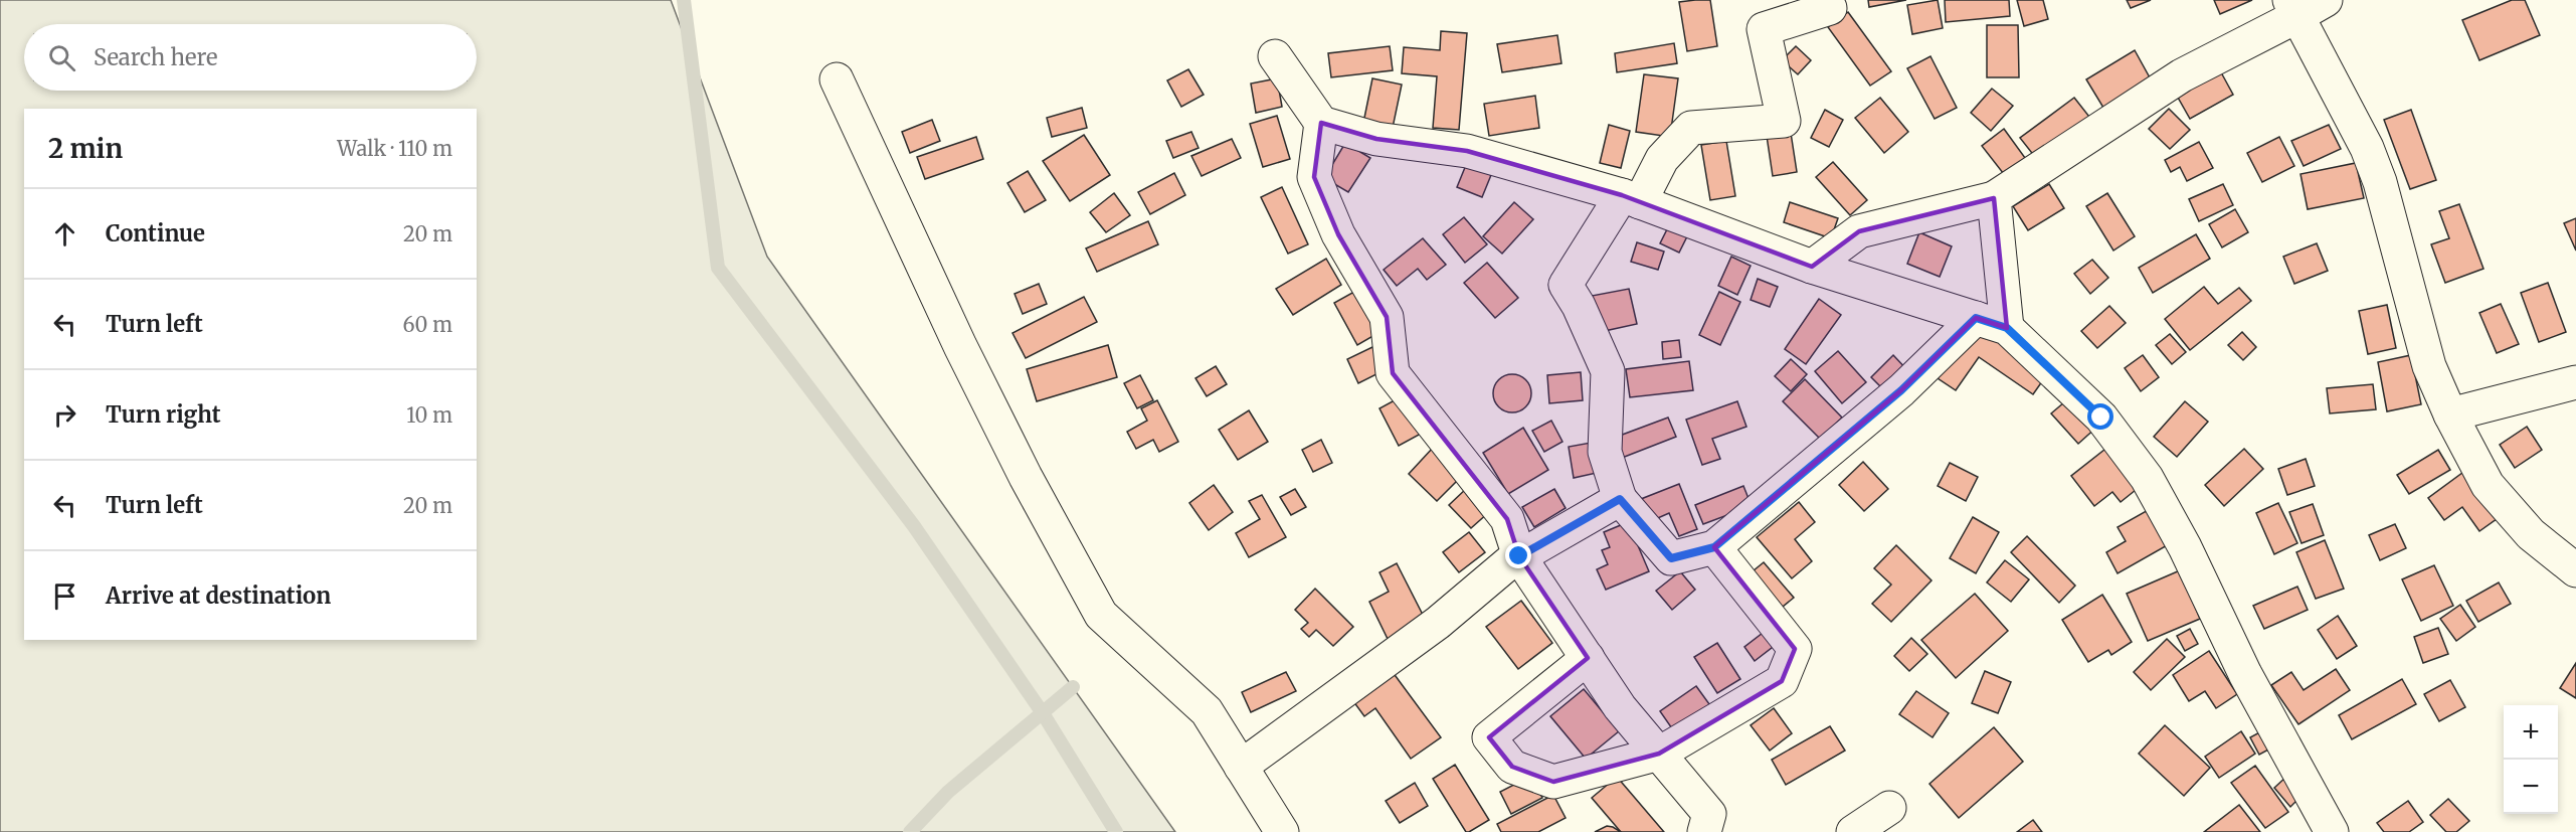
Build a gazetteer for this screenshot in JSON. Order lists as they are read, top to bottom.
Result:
{
  "page": {
    "search": "Search here",
    "heading": ["2 min", "Walk · 110 m"],
    "list": [
      ["Continue", "20 m"],
      ["Turn left", "60 m"],
      ["Turn right", "10 m"],
      ["Turn left", "20 m"],
      "Arrive at destination"
    ],
    "map_buttons": ["+", "−"]
  }
}
